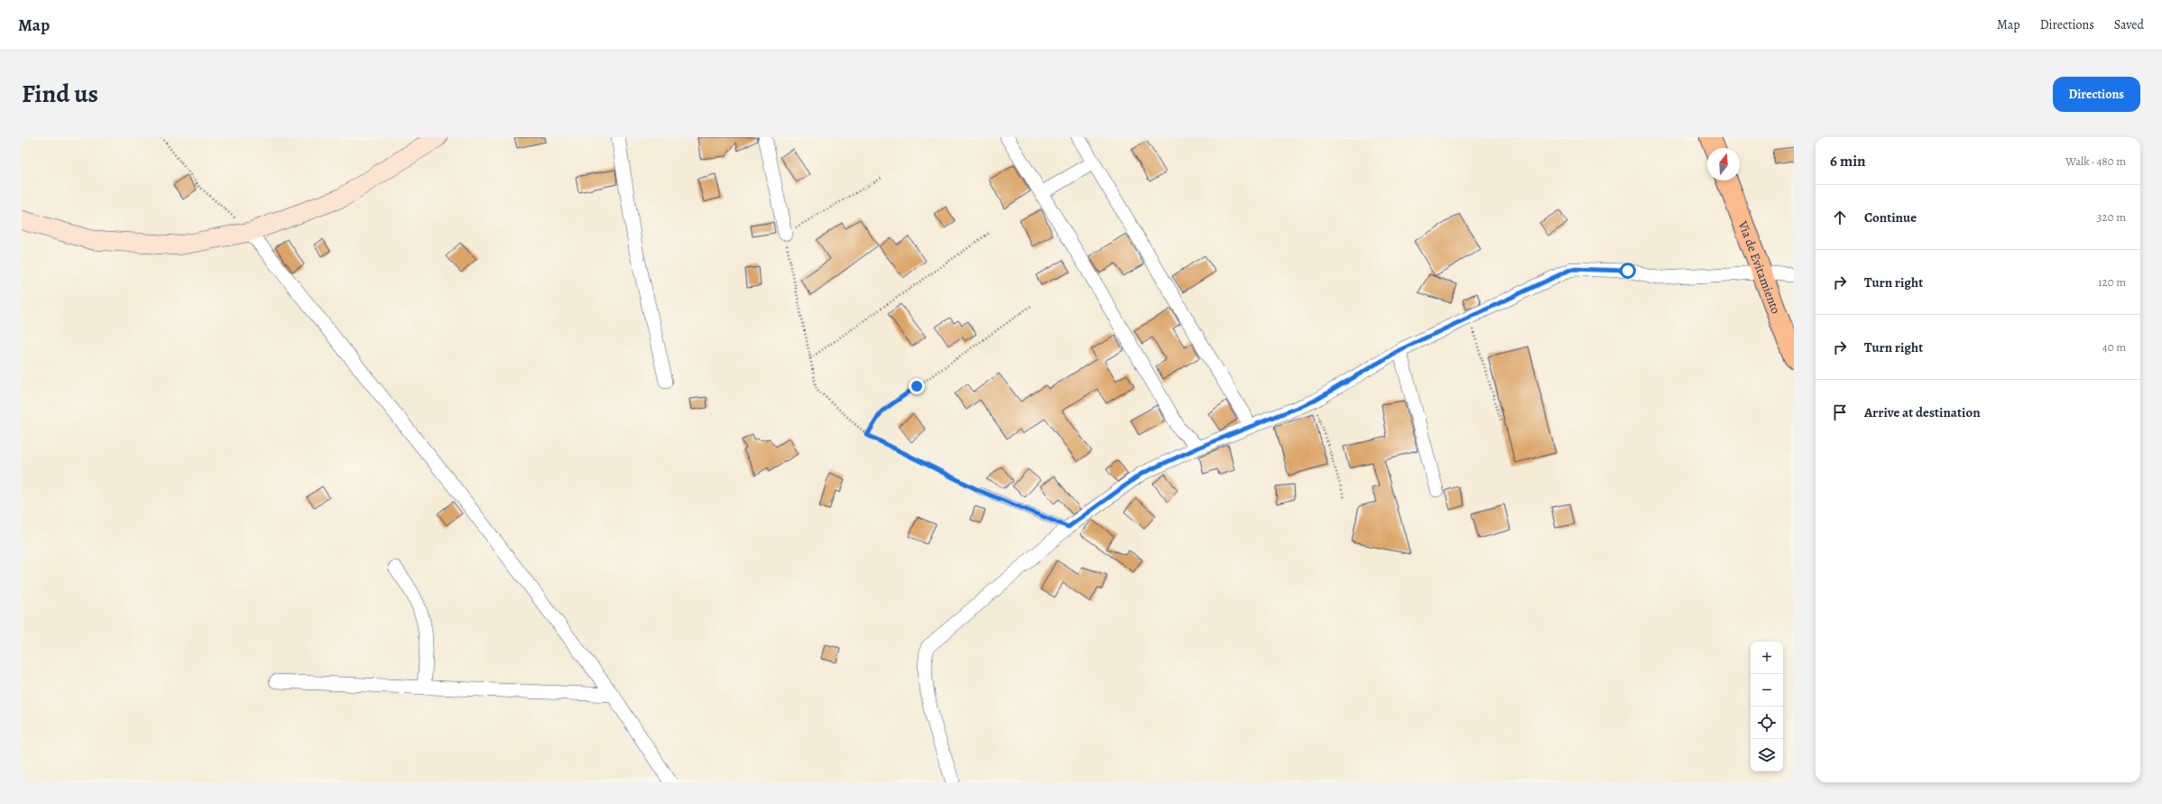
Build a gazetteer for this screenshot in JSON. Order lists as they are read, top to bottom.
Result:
{
  "streets": {
    "highway": ["Vía de Evitamiento"]
  },
  "north": "top",
  "page": {
    "header": "Map",
    "nav": ["Map", "Directions", "Saved"],
    "title": "Find us",
    "buttons": "Directions",
    "heading": ["6 min", "Walk · 480 m"],
    "list": [
      ["Continue", "320 m"],
      ["Turn right", "120 m"],
      ["Turn right", "40 m"],
      "Arrive at destination"
    ],
    "map_buttons": ["+", "−"]
  }
}
